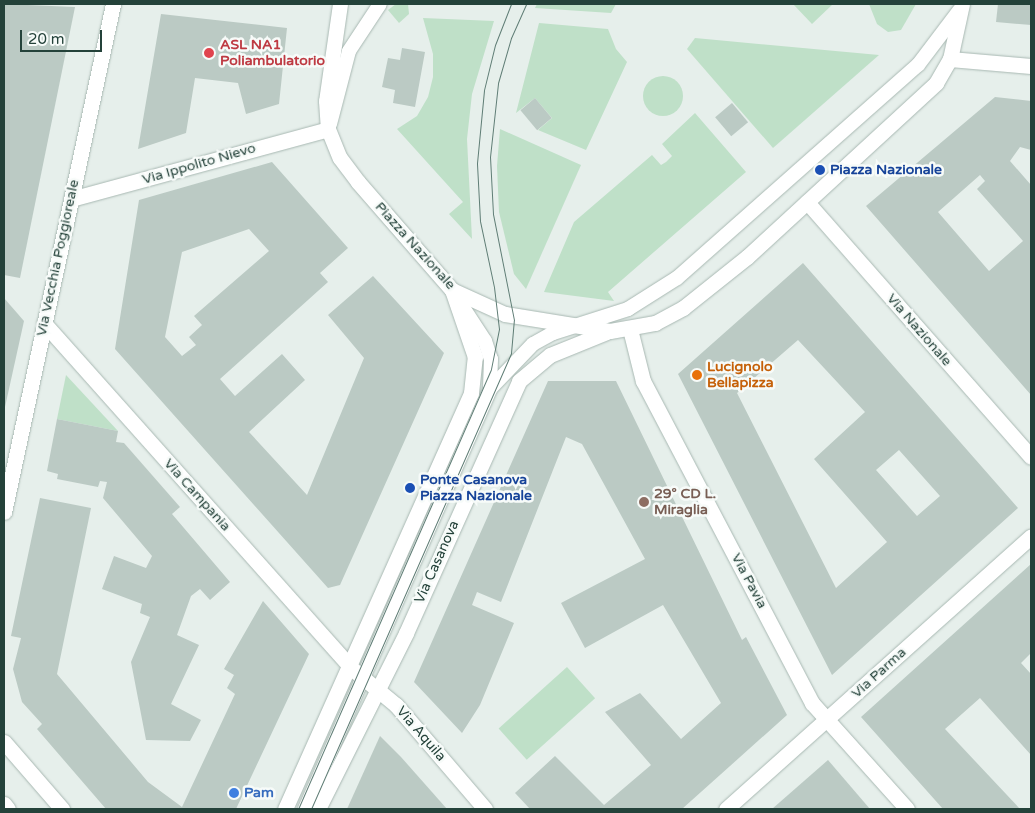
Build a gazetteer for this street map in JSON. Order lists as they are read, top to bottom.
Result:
{
  "streets": {
    "street": [
      "Via Ippolito Nievo",
      "Piazza Nazionale",
      "Via Vecchia Poggioreale",
      "Via Nazionale",
      "Via Campania",
      "Via Casanova",
      "Via Pavia",
      "Via Parma",
      "Via Aquila"
    ]
  },
  "crossings": [
    ["Via Ippolito Nievo", "Piazza Nazionale"],
    ["Via Ippolito Nievo", "Via Vecchia Poggioreale"],
    ["Piazza Nazionale", "Via Nazionale"],
    ["Piazza Nazionale", "Via Casanova"],
    ["Piazza Nazionale", "Via Pavia"],
    ["Via Vecchia Poggioreale", "Via Campania"],
    ["Via Campania", "Via Aquila"],
    ["Via Casanova", "Via Aquila"],
    ["Via Pavia", "Via Parma"]
  ],
  "places": [
    "ASL NA1 Poliambulatorio",
    "Piazza Nazionale",
    "Lucignolo Bellapizza",
    "Ponte Casanova Piazza Nazionale",
    "29° CD L. Miraglia",
    "Pam"
  ],
  "scale_bar": "20 m"
}
